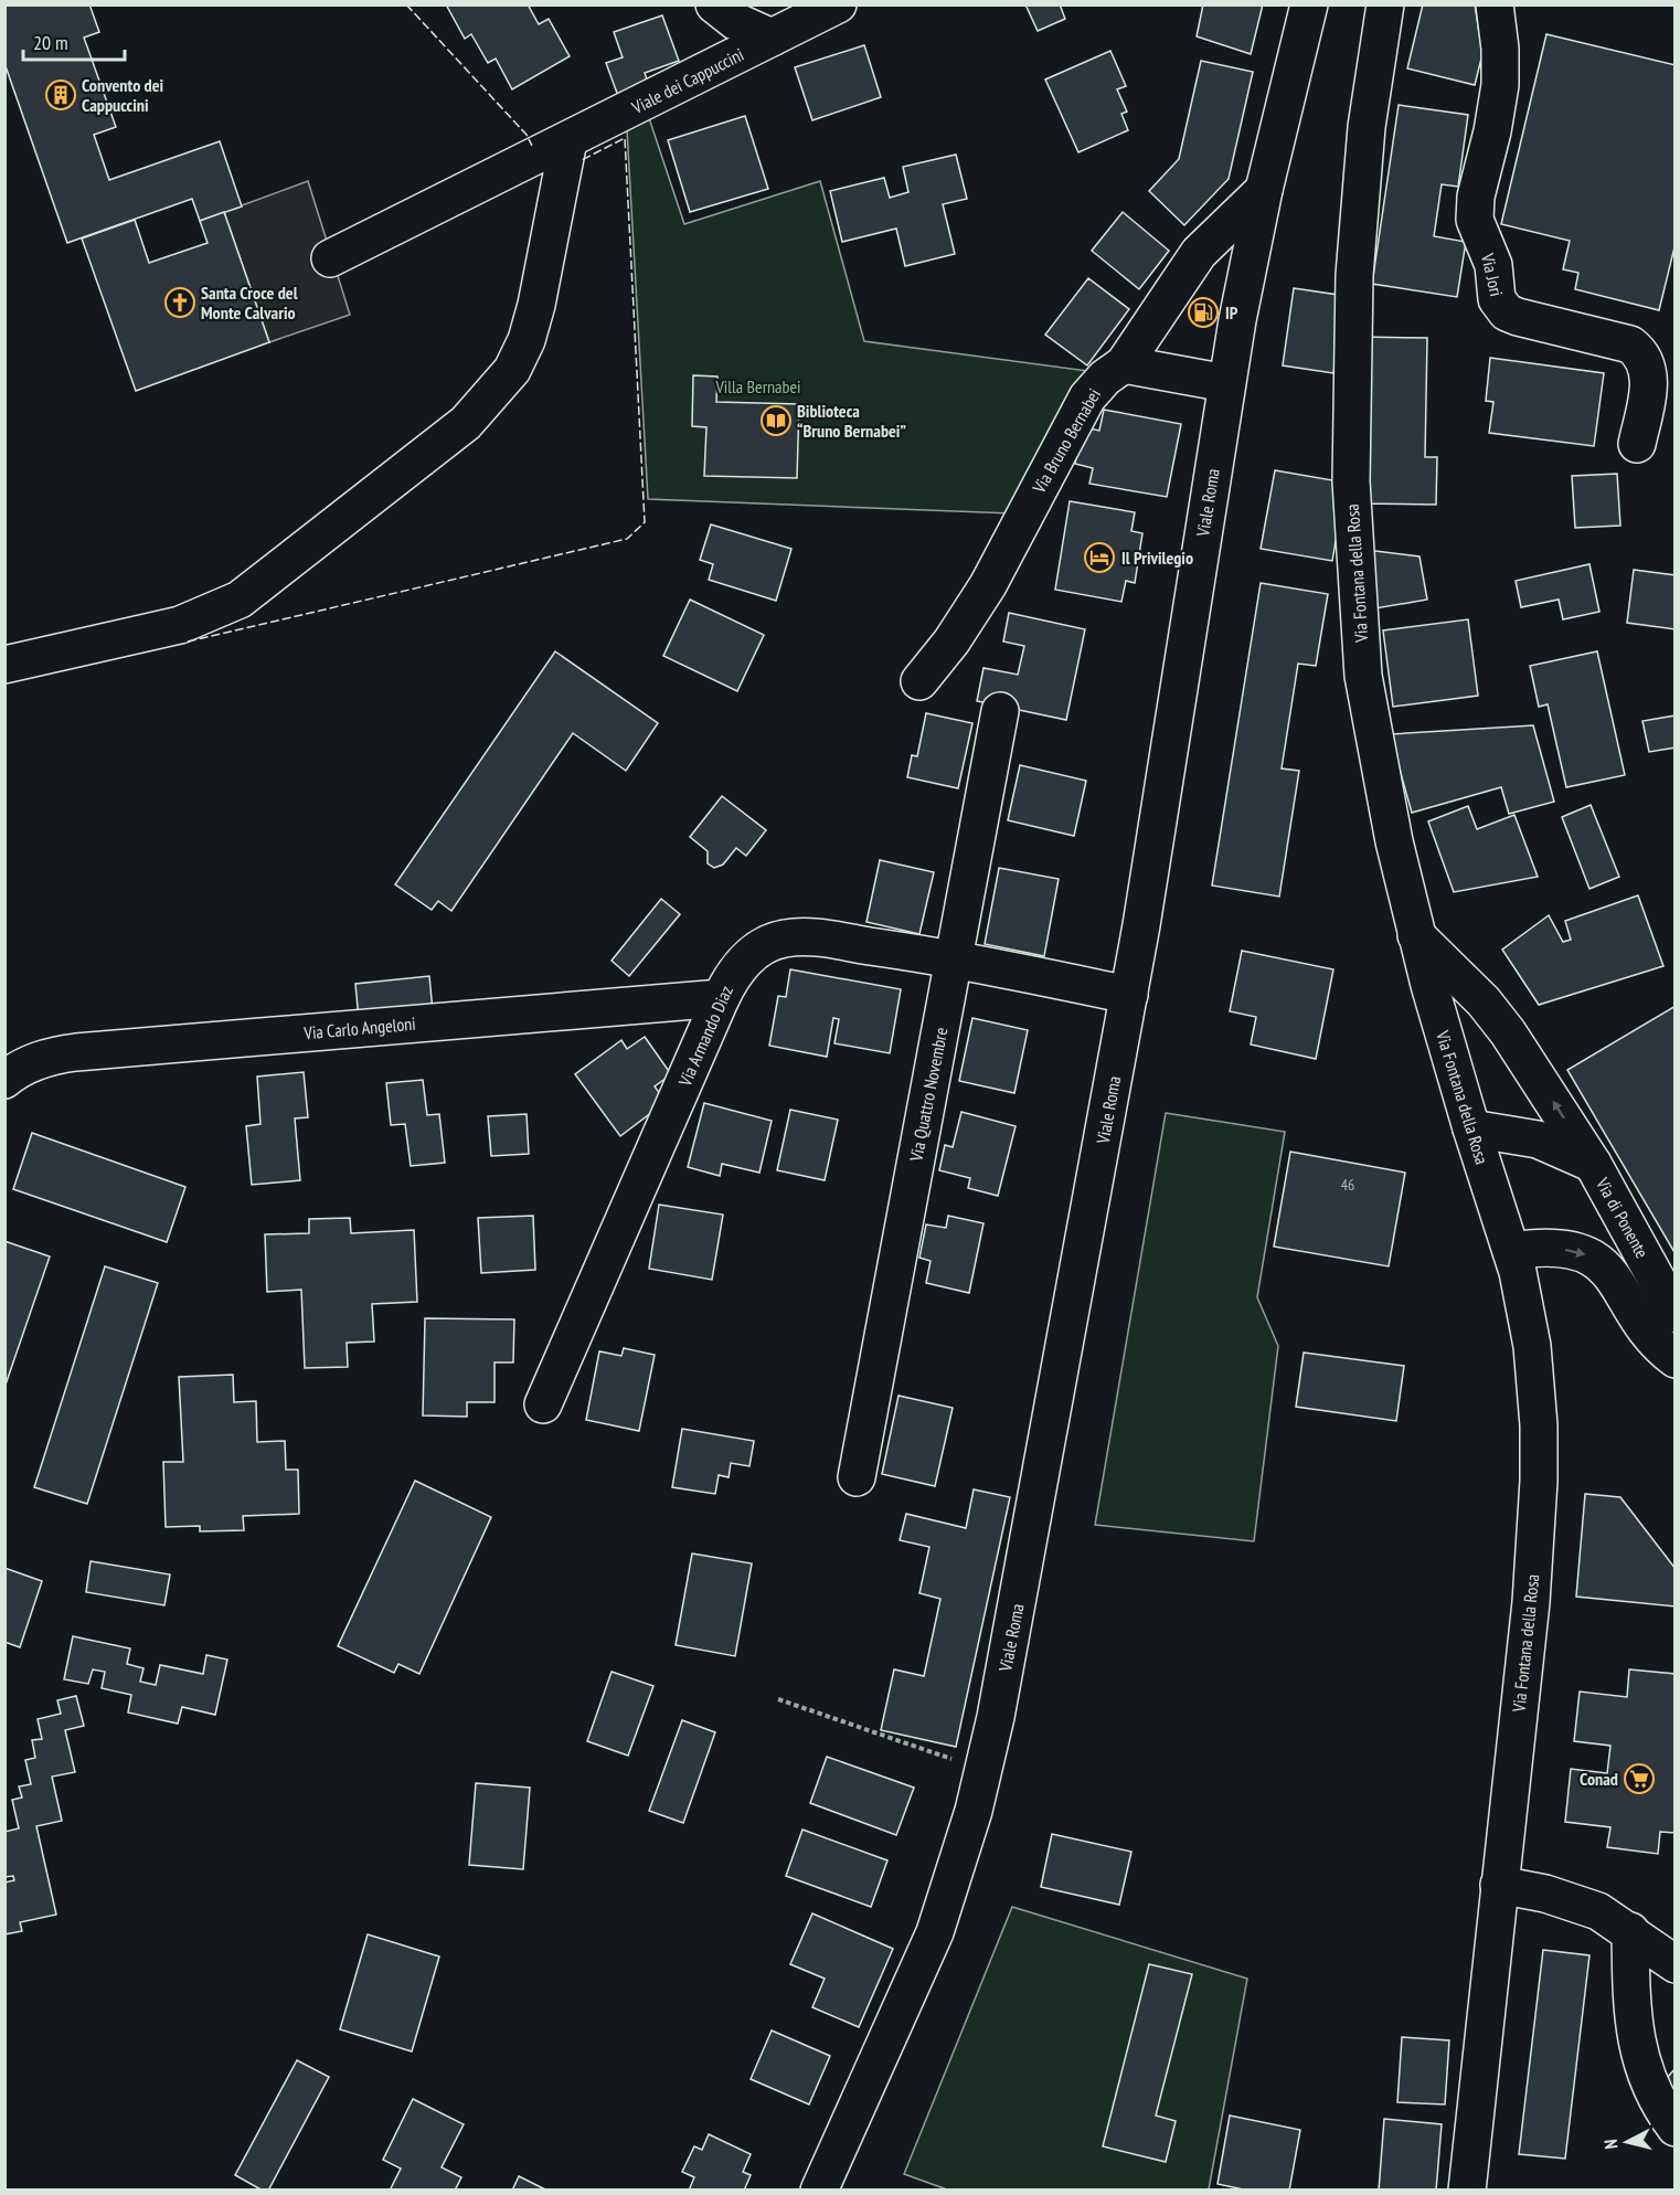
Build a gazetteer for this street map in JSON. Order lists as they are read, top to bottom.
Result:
{
  "streets": {
    "main road": [
      "Viale dei Cappuccini",
      "Via Jori",
      "Via Bruno Bernabei",
      "Viale Roma",
      "Via Fontana della Rosa",
      "Via Carlo Angeloni",
      "Via Armando Diaz",
      "Via Quattro Novembre",
      "Via di Ponente"
    ]
  },
  "crossings": [
    ["Via Bruno Bernabei", "Viale Roma"],
    ["Viale Roma", "Via Armando Diaz"],
    ["Via Fontana della Rosa", "Via di Ponente"],
    ["Via Carlo Angeloni", "Via Armando Diaz"],
    ["Via Armando Diaz", "Via Quattro Novembre"]
  ],
  "parks": ["Villa Bernabei"],
  "places": {
    "building": ["Convento dei Cappuccini"],
    "church": ["Santa Croce del Monte Calvario"],
    "fuel station": ["IP"],
    "library": ["Biblioteca “Bruno Bernabei”"],
    "hotel": ["Il Privilegio"],
    "supermarket": ["Conad"]
  },
  "house_numbers": ["46"],
  "scale_bar": "20 m",
  "north": "left"
}
